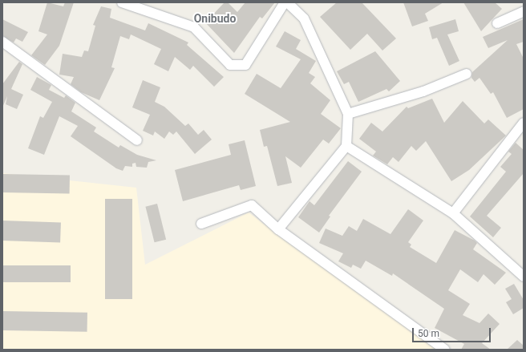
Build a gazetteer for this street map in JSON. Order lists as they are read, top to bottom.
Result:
{
  "districts": ["Onibudo"],
  "scale_bar": "50 m"
}
